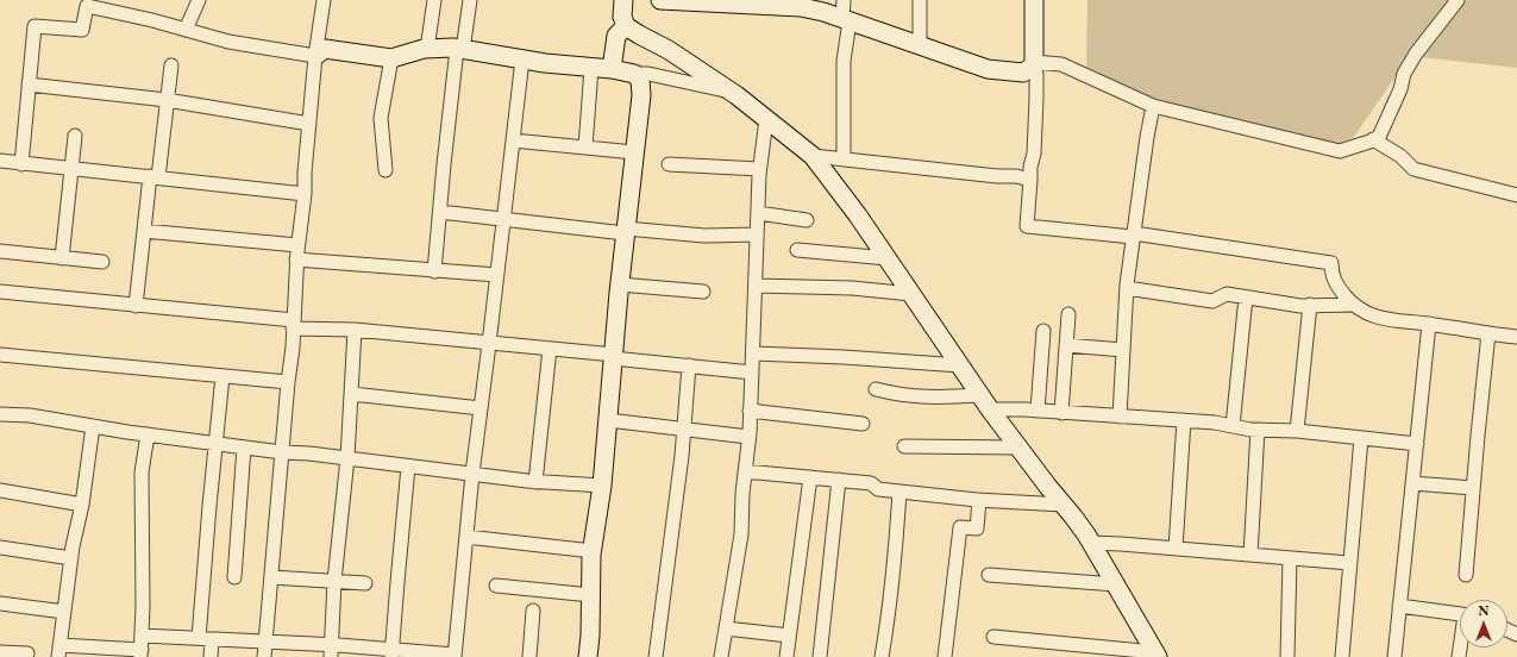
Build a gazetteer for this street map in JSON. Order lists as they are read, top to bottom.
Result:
{
  "north": "top"
}
